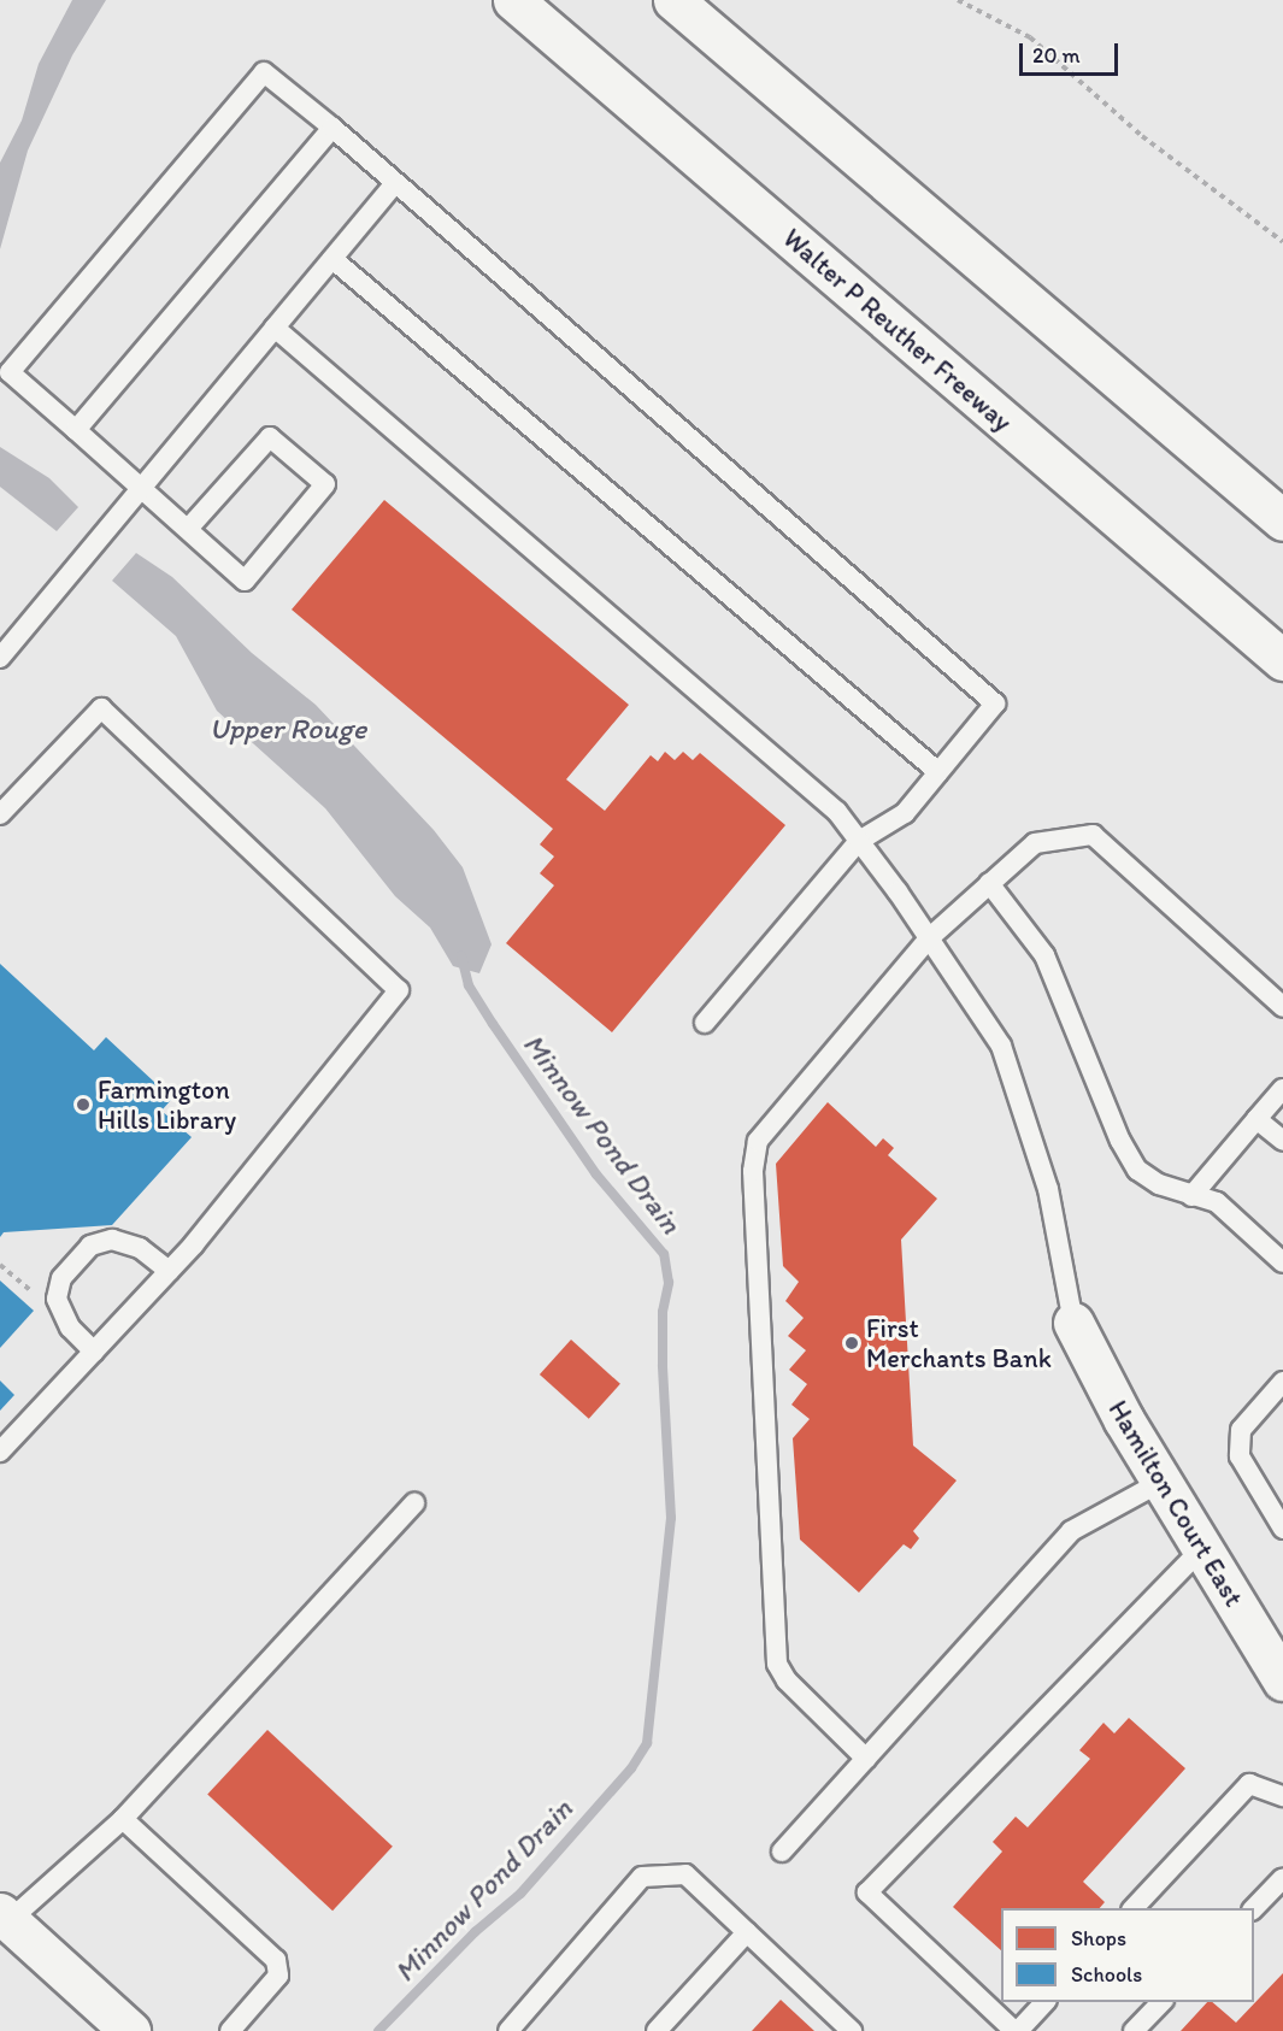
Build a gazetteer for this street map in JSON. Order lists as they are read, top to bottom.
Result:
{
  "streets": {
    "main road": ["Walter P Reuther Freeway", "Hamilton Court East"]
  },
  "water": ["Upper Rouge", "Minnow Pond Drain"],
  "places": ["Farmington Hills Library", "First Merchants Bank"],
  "legend": ["Shops", "Schools"],
  "scale_bar": "20 m"
}
